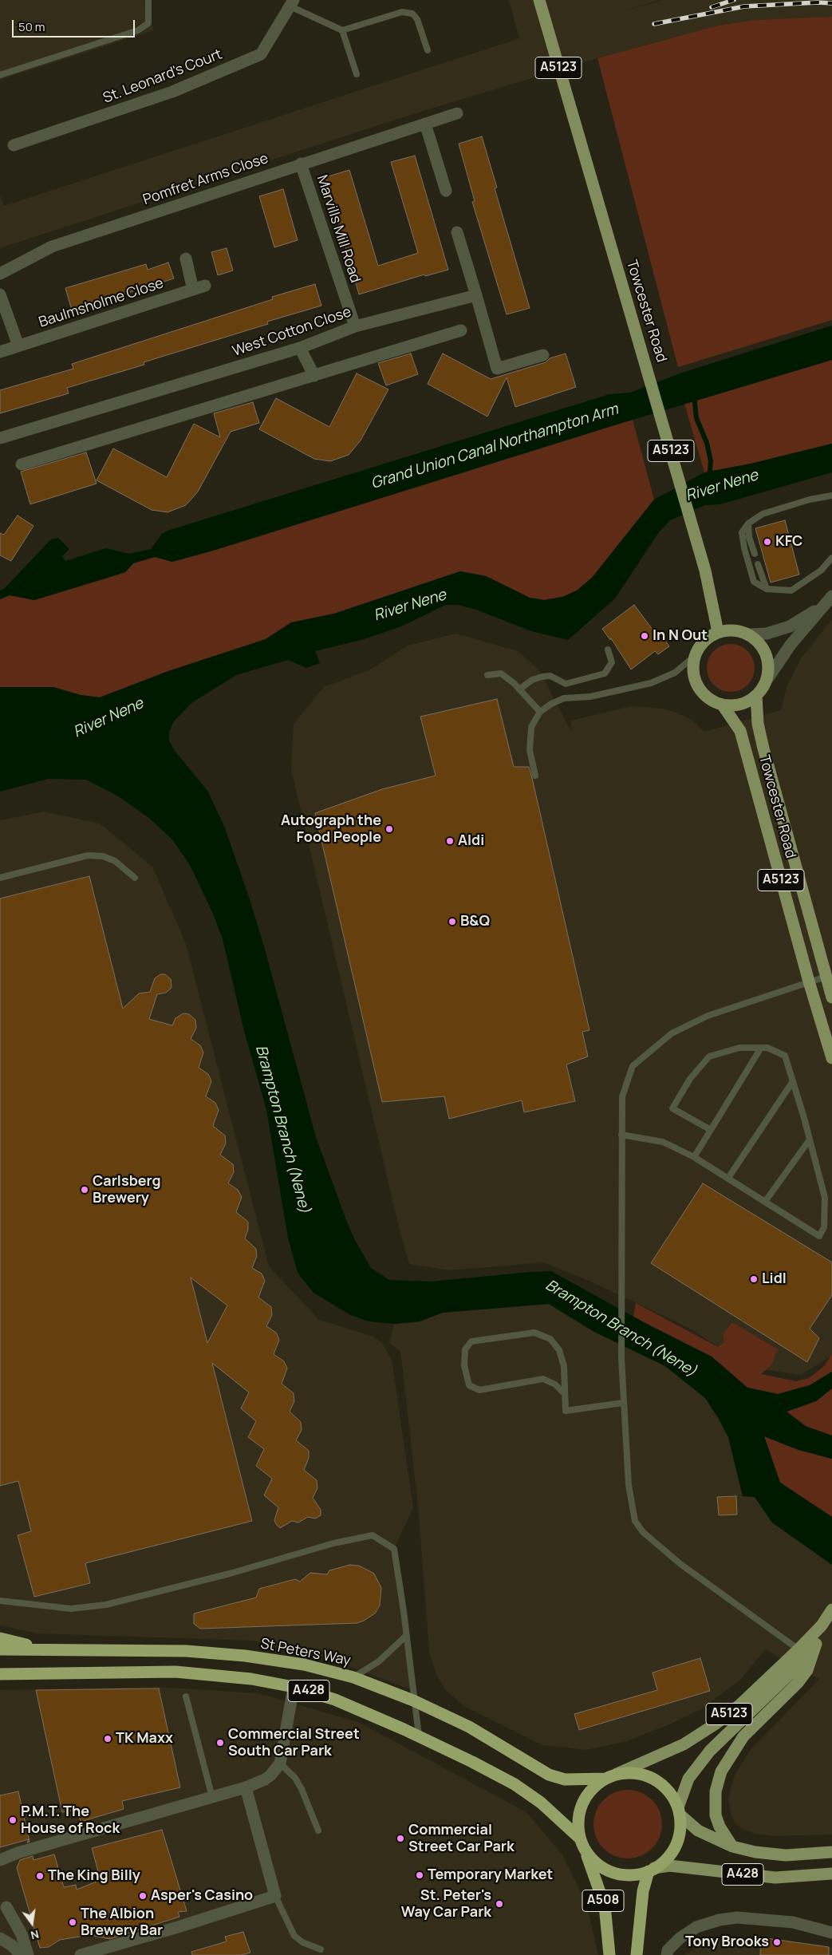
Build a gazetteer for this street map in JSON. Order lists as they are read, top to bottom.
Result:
{
  "streets": {
    "highway": ["St Peters Way", "A428", "A508"],
    "main road": ["A5123", "Towcester Road"],
    "street": [
      "St. Leonard's Court",
      "Pomfret Arms Close",
      "Marvills Mill Road",
      "Baulmsholme Close",
      "West Cotton Close"
    ]
  },
  "crossings": [
    ["A5123", "Towcester Road"],
    ["A5123", "St Peters Way"],
    ["A5123", "A428"],
    ["A5123", "A508"],
    ["Pomfret Arms Close", "Marvills Mill Road"],
    ["Marvills Mill Road", "West Cotton Close"],
    ["St Peters Way", "A428"],
    ["St Peters Way", "A508"],
    ["A428", "A508"]
  ],
  "water": ["Grand Union Canal Northampton Arm", "River Nene", "Brampton Branch (Nene)"],
  "places": [
    "KFC",
    "In N Out",
    "Autograph the Food People",
    "Aldi",
    "B&Q",
    "Carlsberg Brewery",
    "Lidl",
    "TK Maxx",
    "Commercial Street South Car Park",
    "P.M.T. The House of Rock",
    "Commercial Street Car Park",
    "Temporary Market",
    "The King Billy",
    "Asper's Casino",
    "St. Peter's Way Car Park",
    "The Albion Brewery Bar",
    "Tony Brooks"
  ],
  "scale_bar": "50 m",
  "north": "bottom"
}
